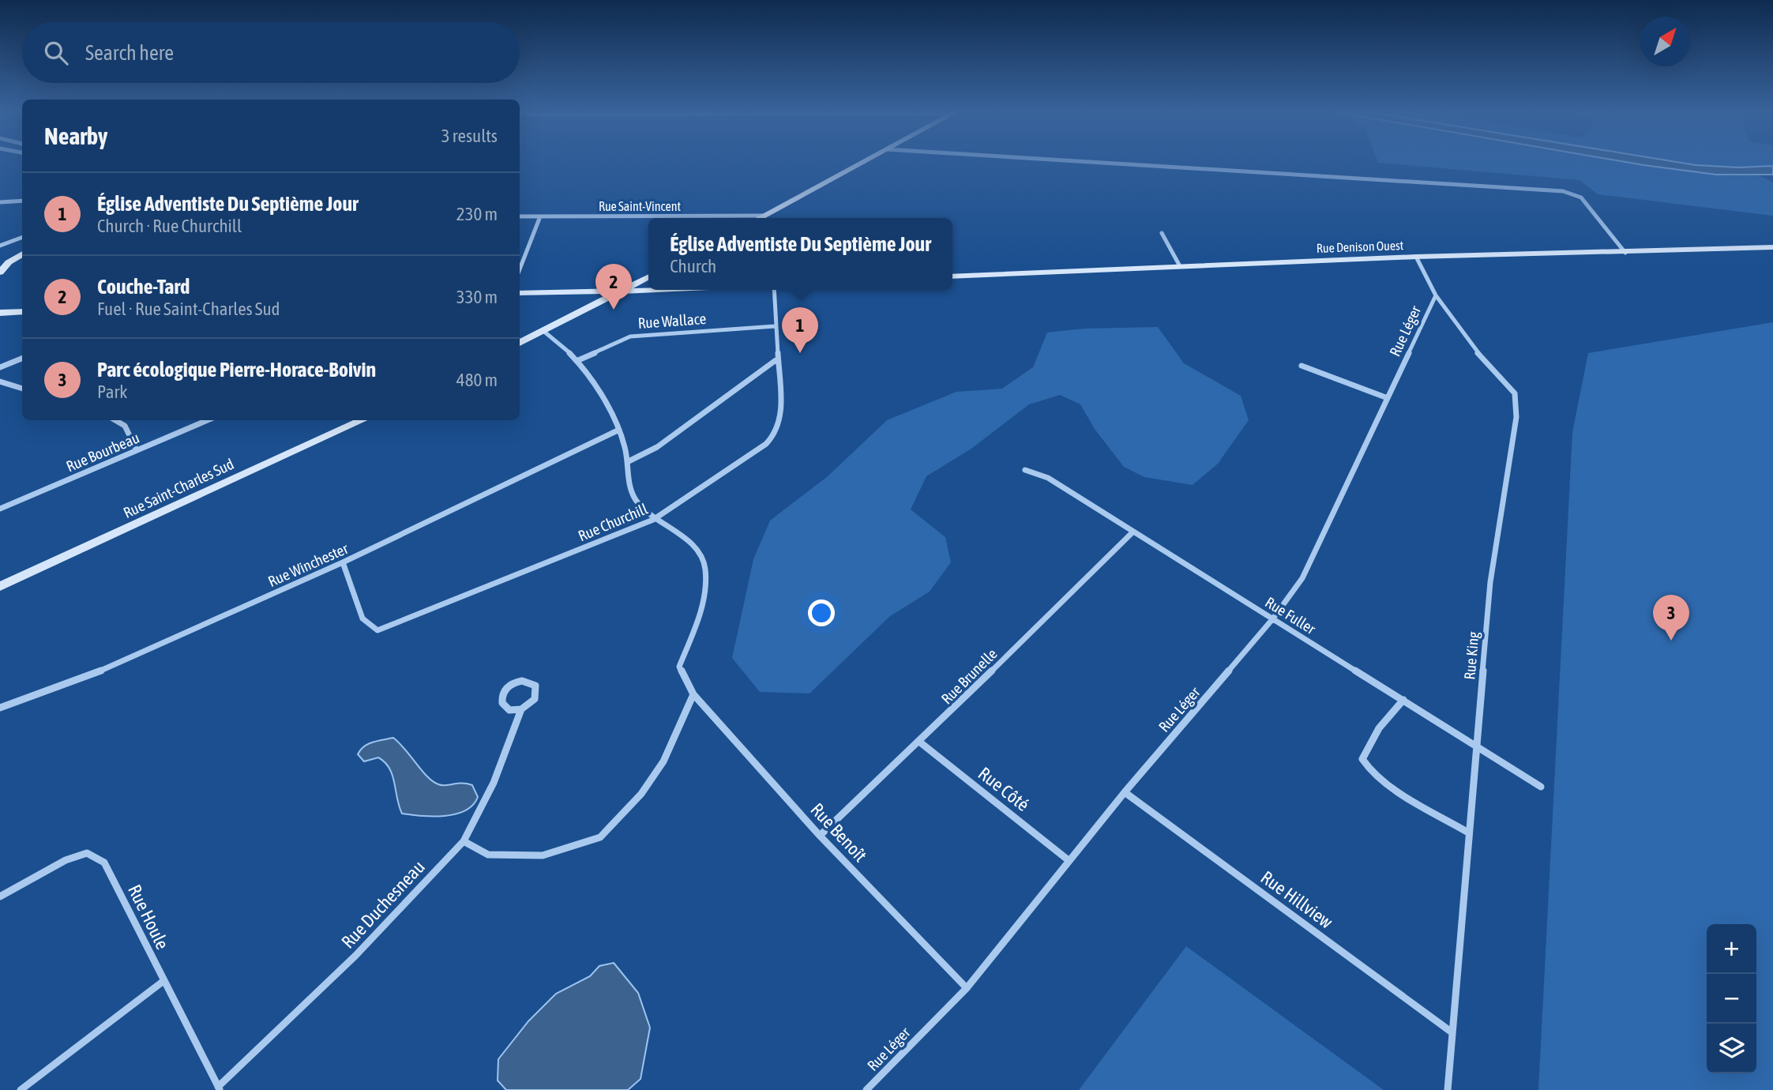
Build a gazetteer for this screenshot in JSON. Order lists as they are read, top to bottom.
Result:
{
  "streets": {
    "street": [
      "Rue Saint-Vincent",
      "Rue Denison Ouest",
      "Rue Wallace",
      "Rue Léger",
      "Rue Bourbeau",
      "Rue Saint-Charles Sud",
      "Rue Churchill",
      "Rue Winchester",
      "Rue Fuller",
      "Rue King",
      "Rue Brunelle",
      "Rue Côté",
      "Rue Benoît",
      "Rue Hillview",
      "Rue Duchesneau",
      "Rue Houle"
    ]
  },
  "crossings": [
    ["Rue Denison Ouest", "Rue King"],
    ["Rue Wallace", "Rue Churchill"],
    ["Rue Wallace", "Rue Benoît"],
    ["Rue Léger", "Rue Fuller"],
    ["Rue Léger", "Rue King"],
    ["Rue Léger", "Rue Côté"],
    ["Rue Léger", "Rue Benoît"],
    ["Rue Léger", "Rue Hillview"],
    ["Rue Churchill", "Rue Winchester"],
    ["Rue Churchill", "Rue Benoît"],
    ["Rue Winchester", "Rue Benoît"],
    ["Rue Fuller", "Rue King"],
    ["Rue Fuller", "Rue Brunelle"],
    ["Rue King", "Rue Hillview"],
    ["Rue Brunelle", "Rue Côté"],
    ["Rue Brunelle", "Rue Benoît"],
    ["Rue Duchesneau", "Rue Houle"]
  ],
  "north": "top right",
  "page": {
    "search": "Search here",
    "heading": ["Nearby", "3 results"],
    "list": [
      {
        "mark": "1",
        "name": "Église Adventiste Du Septième Jour",
        "note": "Church · Rue Churchill",
        "value": "230 m"
      },
      {
        "mark": "2",
        "name": "Couche-Tard",
        "note": "Fuel · Rue Saint-Charles Sud",
        "value": "330 m"
      },
      {
        "mark": "3",
        "name": "Parc écologique Pierre-Horace-Boivin",
        "note": "Park",
        "value": "480 m"
      }
    ],
    "popup": ["Église Adventiste Du Septième Jour", "Church"],
    "pins": ["2", "1", "3"],
    "map_buttons": ["+", "−"]
  }
}
